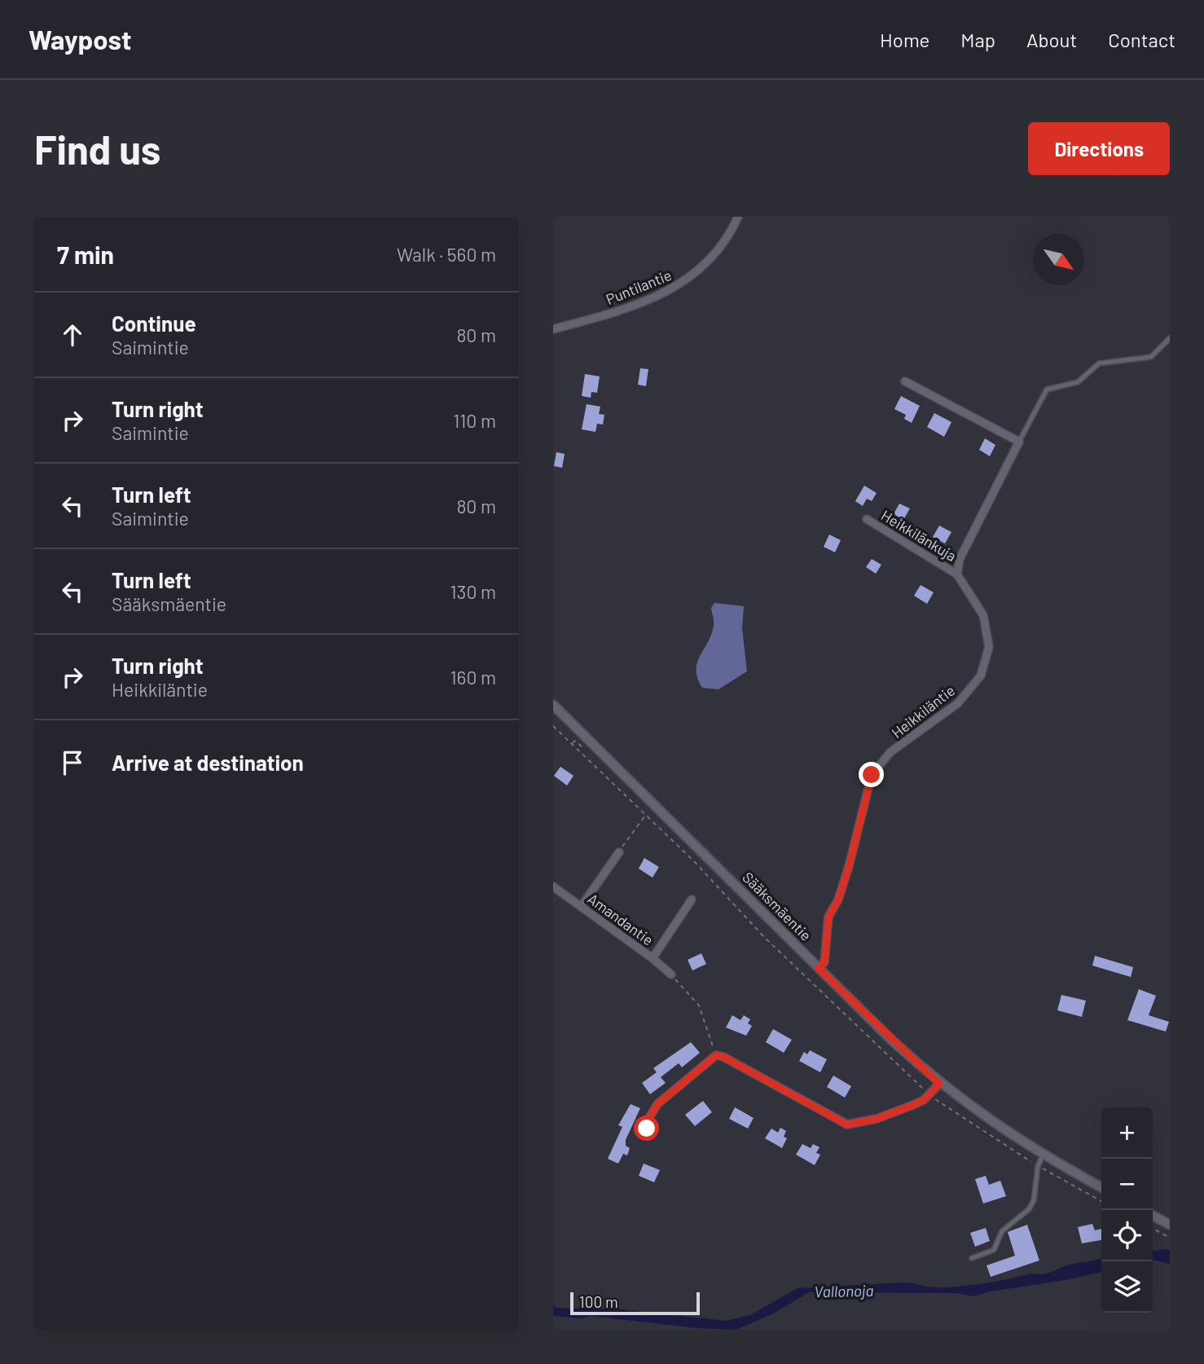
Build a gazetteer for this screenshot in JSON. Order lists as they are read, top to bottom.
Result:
{
  "streets": {
    "street": [
      "Puntilantie",
      "Heikkilänkuja",
      "Heikkiläntie",
      "Sääksmäentie",
      "Amandantie"
    ]
  },
  "crossings": [
    ["Heikkilänkuja", "Heikkiläntie"],
    ["Heikkiläntie", "Sääksmäentie"]
  ],
  "water": ["Vallonoja"],
  "scale_bar": "100 m",
  "north": "bottom right",
  "page": {
    "header": "Waypost",
    "nav": [
      "Home",
      "Map",
      "About",
      "Contact"
    ],
    "buttons": "Directions",
    "title": "Find us",
    "heading": ["7 min", "Walk · 560 m"],
    "list": [
      ["Continue", "Saimintie", "80 m"],
      ["Turn right", "Saimintie", "110 m"],
      ["Turn left", "Saimintie", "80 m"],
      ["Turn left", "Sääksmäentie", "130 m"],
      ["Turn right", "Heikkiläntie", "160 m"],
      "Arrive at destination"
    ],
    "map_buttons": ["+", "−"],
    "scale": "100 m"
  }
}
